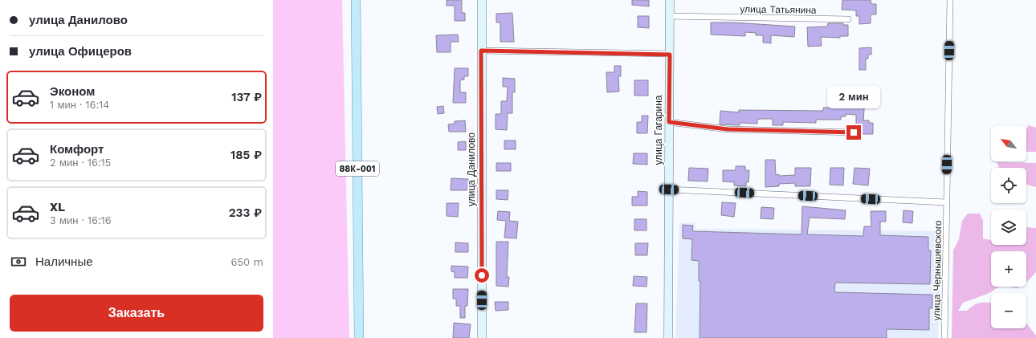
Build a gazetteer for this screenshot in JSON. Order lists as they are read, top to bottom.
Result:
{
  "streets": {
    "main road": ["88К-001"],
    "street": [
      "улица Татьянина",
      "улица Гагарина",
      "улица Данилово",
      "улица Чернышевского"
    ]
  },
  "crossings": [
    ["улица Татьянина", "улица Гагарина"]
  ],
  "north": "top left",
  "page": {
    "banner": ["улица Данилово", "улица Офицеров"],
    "list": [
      {
        "name": "Эконом",
        "note": "1 мин · 16:14",
        "value": "137 ₽"
      },
      {
        "name": "Комфорт",
        "note": "2 мин · 16:15",
        "value": "185 ₽"
      },
      {
        "name": "XL",
        "note": "3 мин · 16:16",
        "value": "233 ₽"
      }
    ],
    "bubble": "2 мин",
    "map_buttons": ["+", "−"],
    "pay": ["Наличные", "650 m"],
    "buttons": "Заказать"
  }
}
